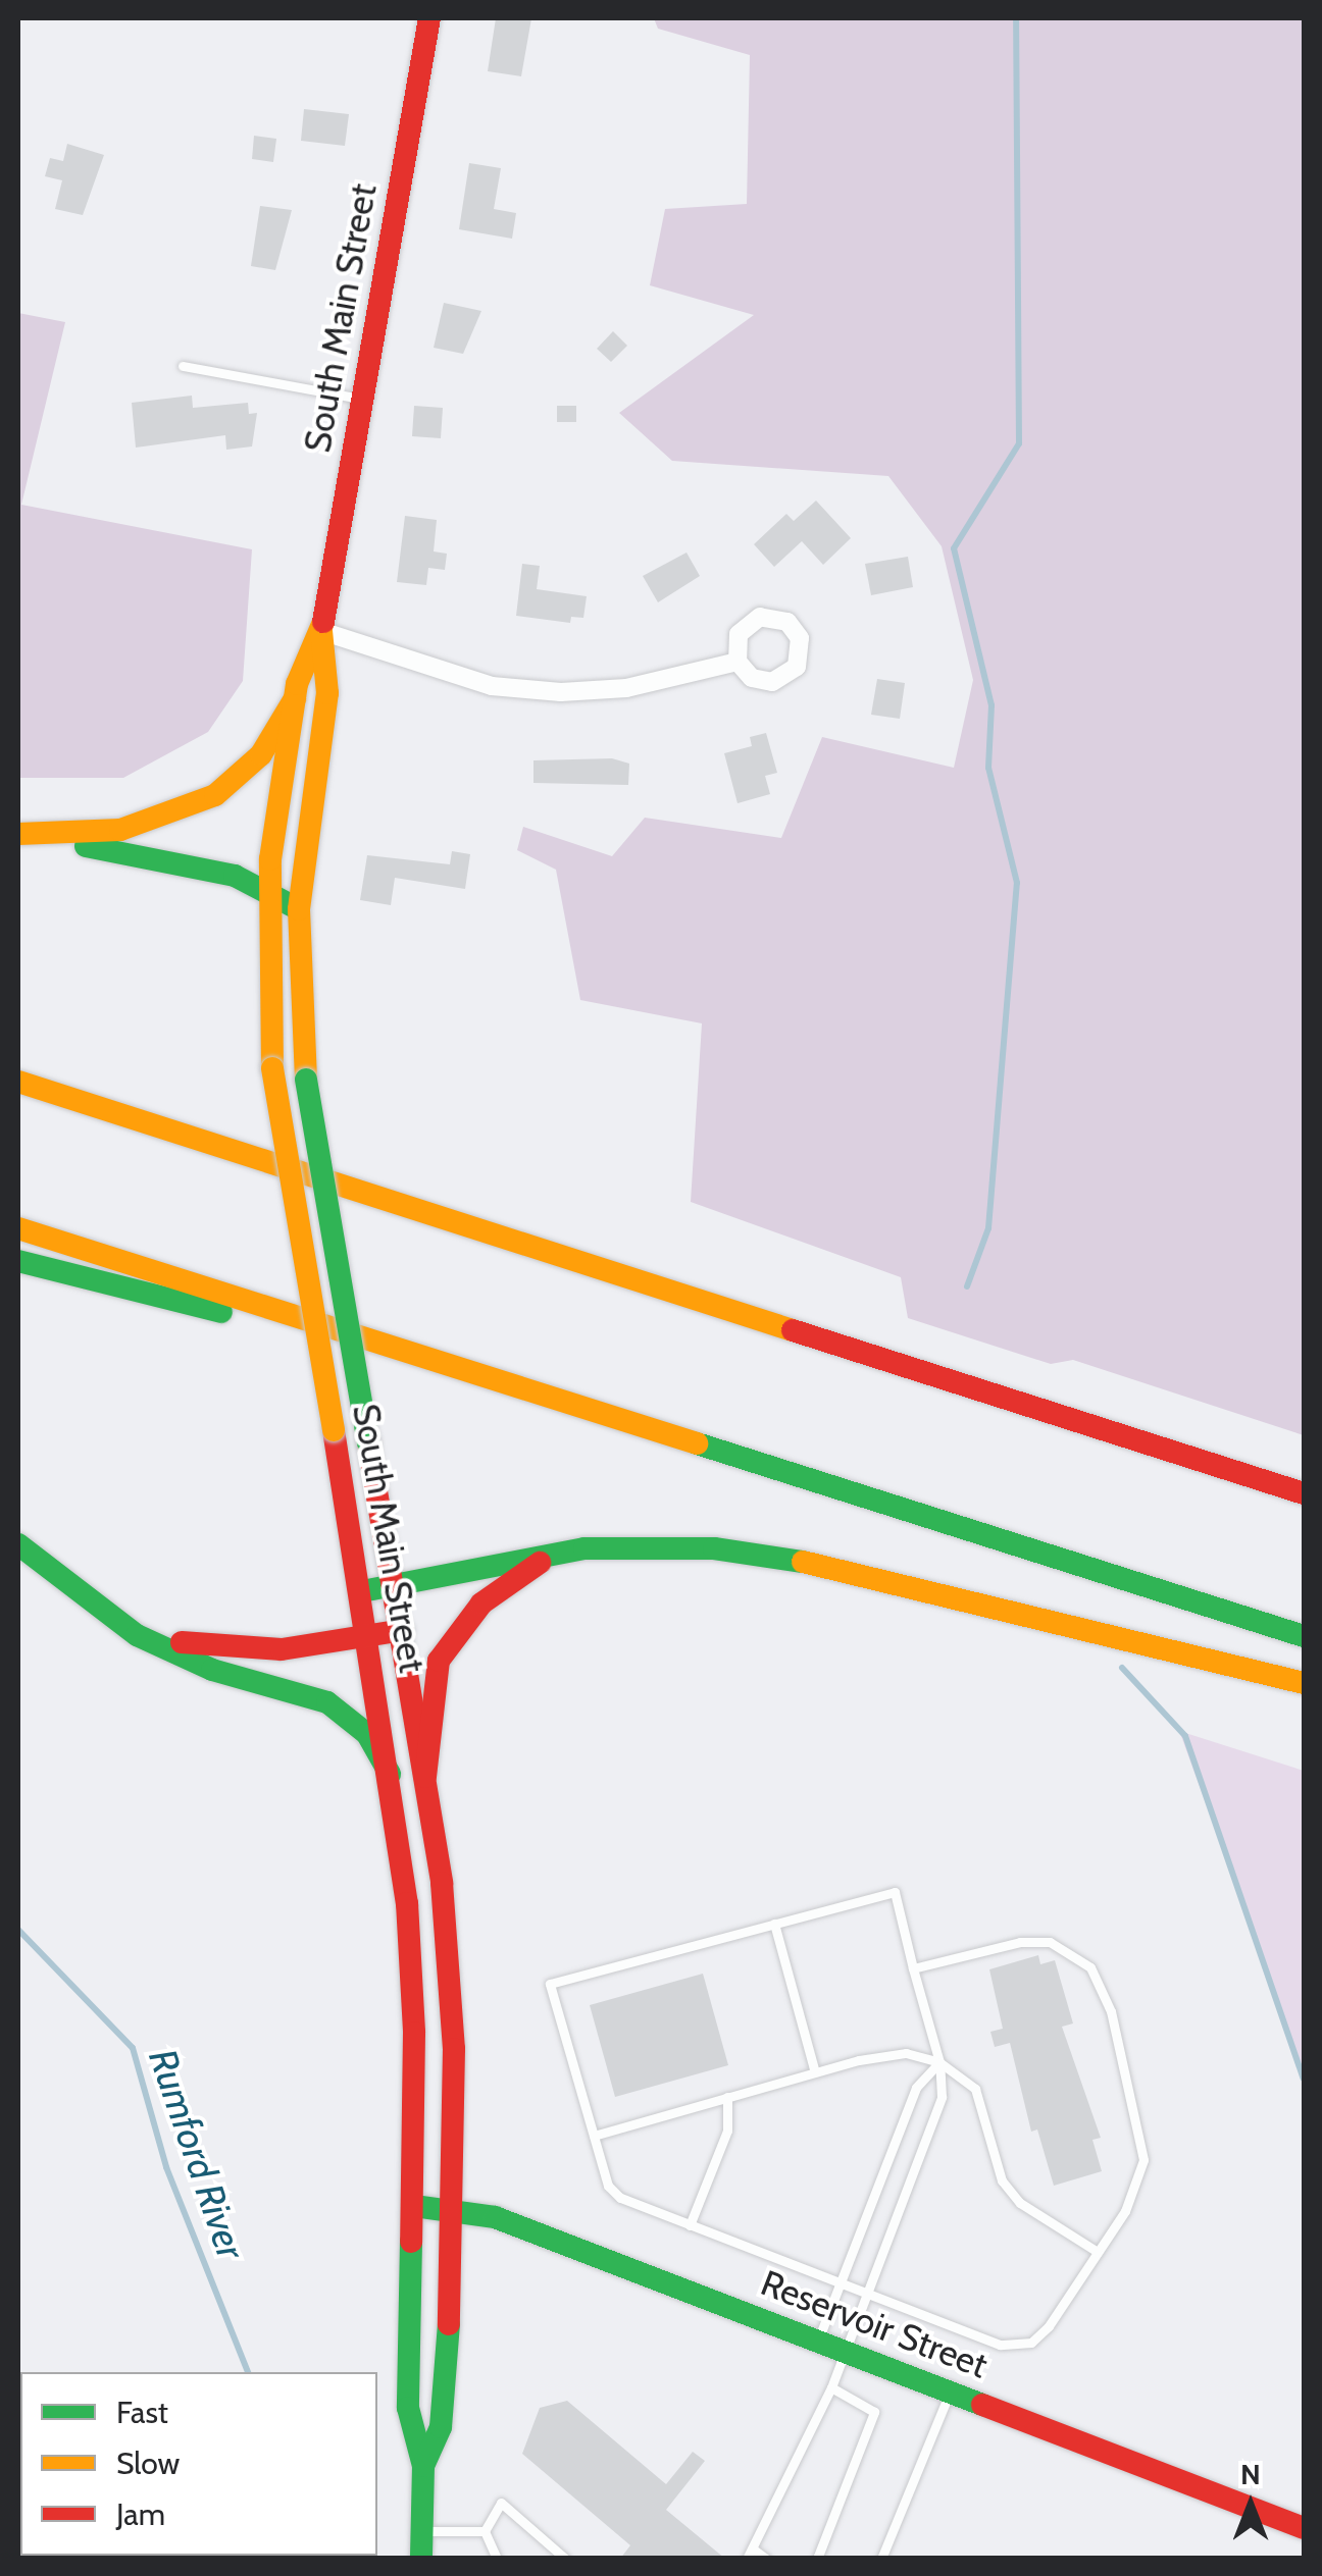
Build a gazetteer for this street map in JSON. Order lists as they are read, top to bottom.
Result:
{
  "streets": {
    "main road": ["South Main Street", "Reservoir Street"]
  },
  "crossings": [
    ["South Main Street", "Reservoir Street"]
  ],
  "water": ["Rumford River"],
  "legend": ["Fast", "Slow", "Jam"],
  "north": "top"
}
